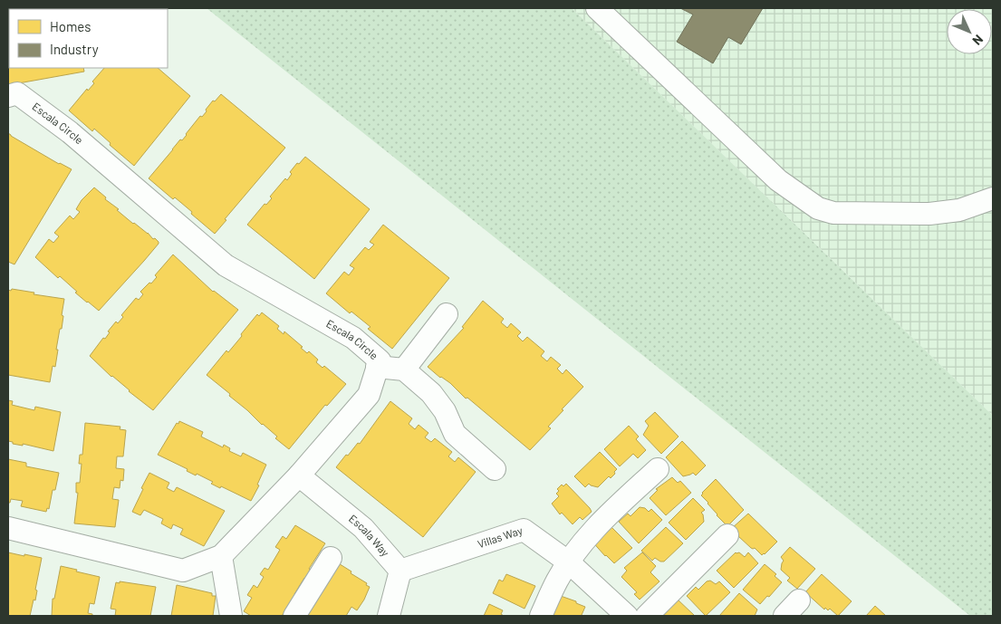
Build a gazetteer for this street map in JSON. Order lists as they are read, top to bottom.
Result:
{
  "streets": {
    "street": ["Escala Circle", "Escala Way", "Villas Way"]
  },
  "crossings": [
    ["Escala Circle", "Escala Way"],
    ["Escala Way", "Villas Way"]
  ],
  "legend": ["Homes", "Industry"],
  "north": "bottom right"
}
